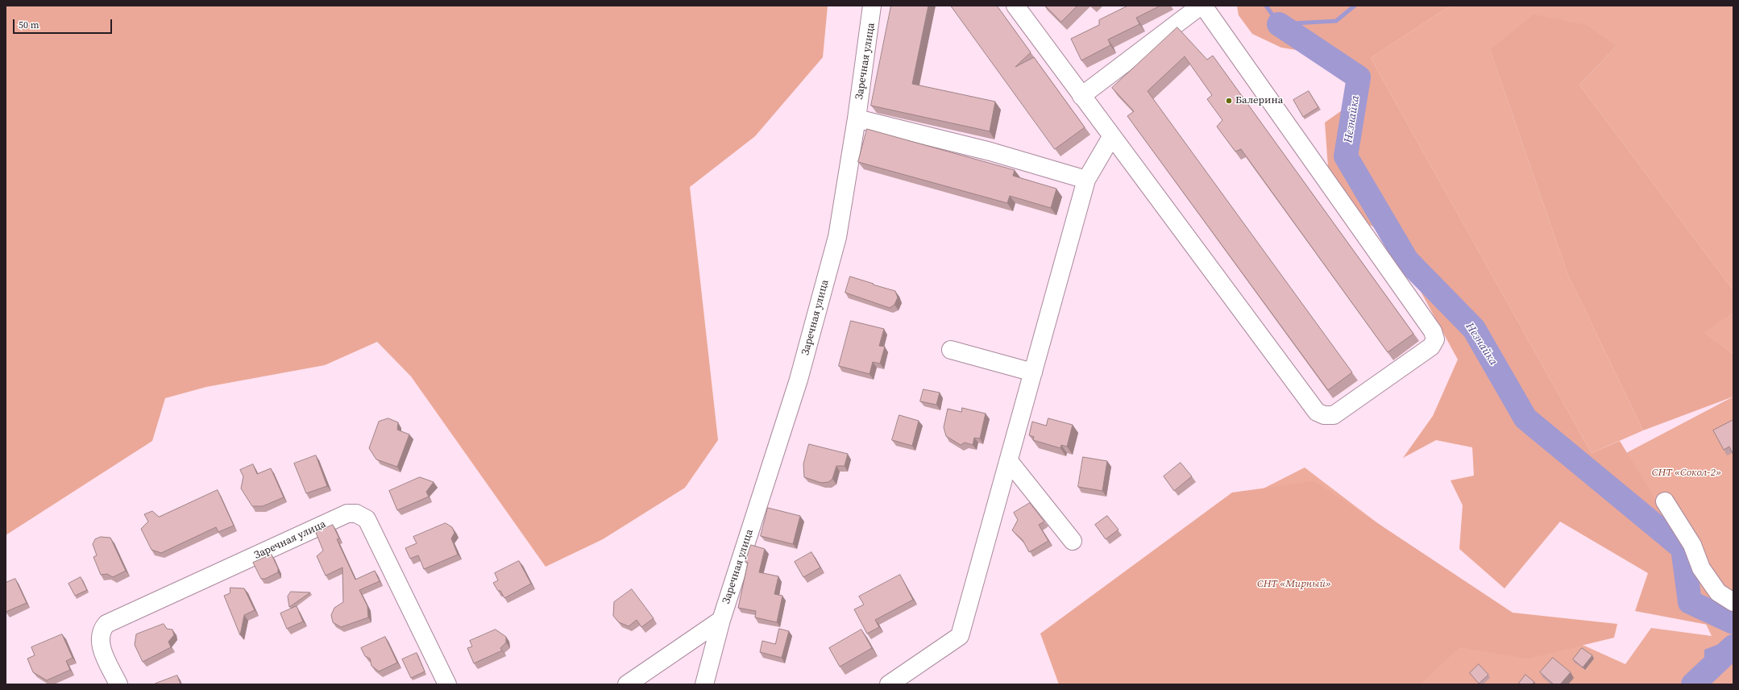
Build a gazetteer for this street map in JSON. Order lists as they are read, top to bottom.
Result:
{
  "streets": {
    "street": ["Заречная улица"]
  },
  "water": ["Незнайка"],
  "parks": ["СНТ «Сокол-2»", "СНТ «Мирный»"],
  "places": ["Балерина"],
  "scale_bar": "50 m"
}
